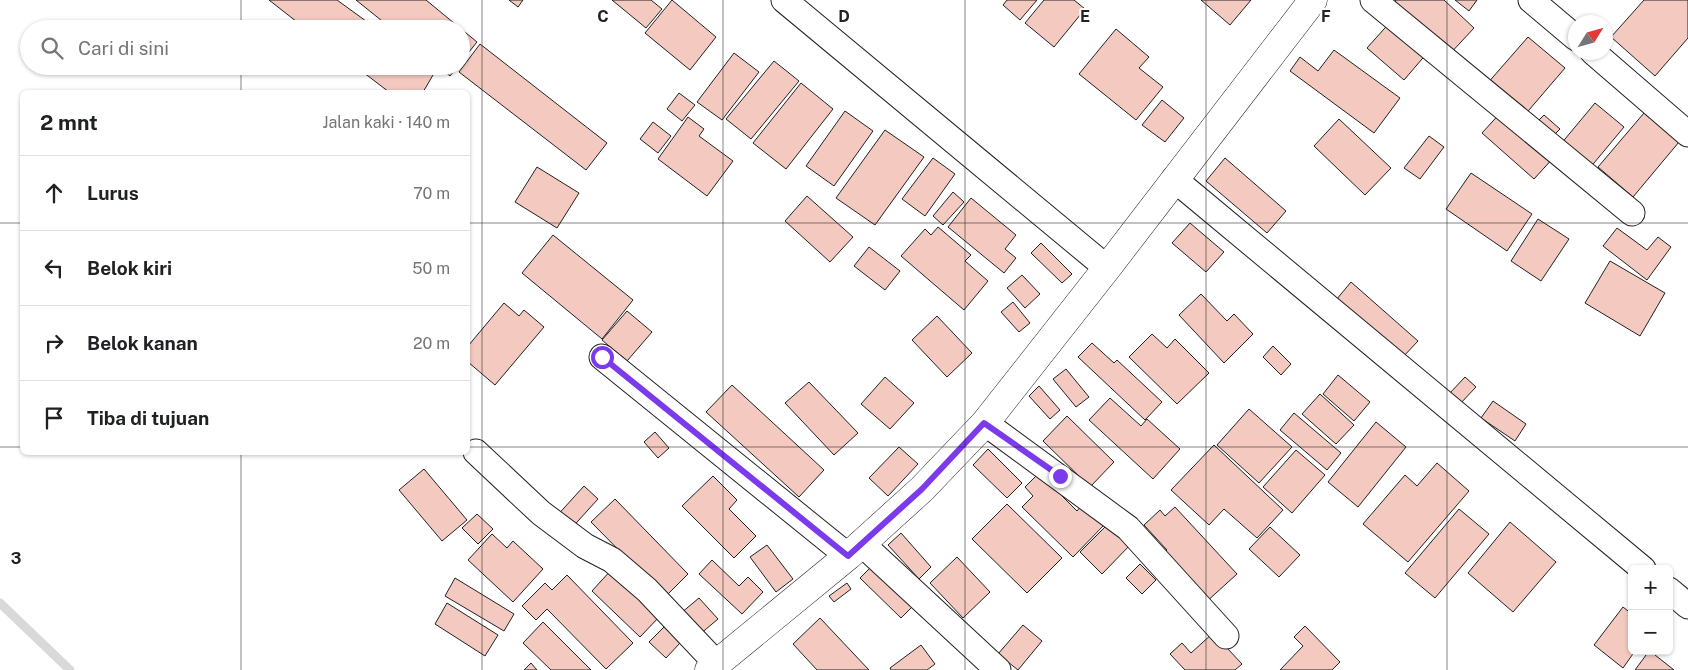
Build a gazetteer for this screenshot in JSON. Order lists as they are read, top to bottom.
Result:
{
  "north": "top right",
  "page": {
    "search": "Cari di sini",
    "heading": ["2 mnt", "Jalan kaki · 140 m"],
    "list": [
      ["Lurus", "70 m"],
      ["Belok kiri", "50 m"],
      ["Belok kanan", "20 m"],
      "Tiba di tujuan"
    ],
    "map_buttons": ["+", "−"]
  },
  "grid": {
    "columns": [
      "C",
      "D",
      "E",
      "F"
    ],
    "rows": ["3"]
  }
}
